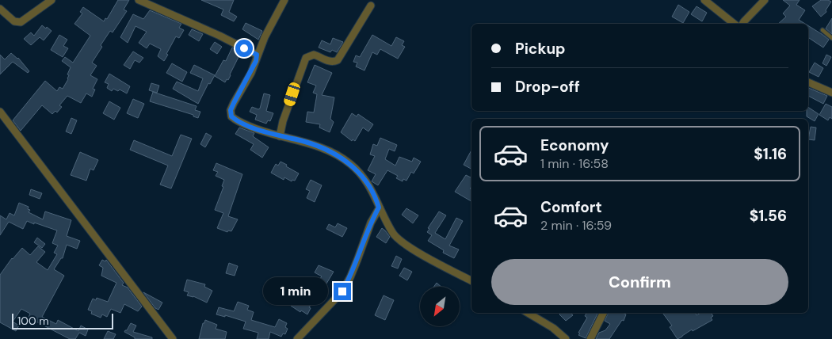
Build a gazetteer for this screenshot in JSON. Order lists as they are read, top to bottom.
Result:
{
  "scale_bar": "100 m",
  "north": "bottom left",
  "page": {
    "banner": ["Pickup", "Drop-off"],
    "list": [
      {
        "name": "Economy",
        "note": "1 min · 16:58",
        "value": "$1.16"
      },
      {
        "name": "Comfort",
        "note": "2 min · 16:59",
        "value": "$1.56"
      }
    ],
    "buttons": "Confirm",
    "bubble": "1 min",
    "scale": "100 m"
  }
}
